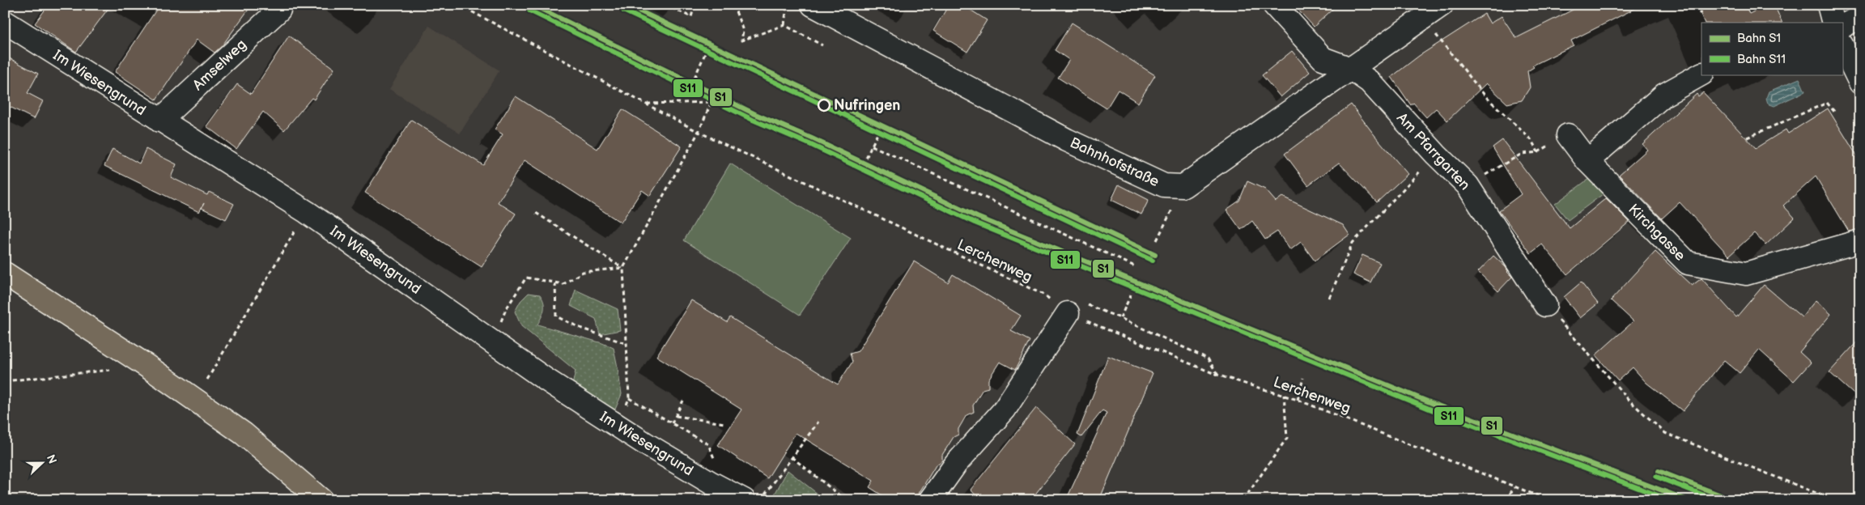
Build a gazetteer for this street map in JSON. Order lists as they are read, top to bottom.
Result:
{
  "streets": {
    "street": [
      "Amselweg",
      "Im Wiesengrund",
      "Am Pfarrgarten",
      "Bahnhofstraße",
      "Kirchgasse"
    ],
    "path": ["Lerchenweg"]
  },
  "crossings": [
    ["Amselweg", "Im Wiesengrund"]
  ],
  "places": ["Nufringen"],
  "lines": ["rail line S1", "rail line S11"],
  "legend": ["Bahn S1", "Bahn S11"],
  "north": "right"
}
